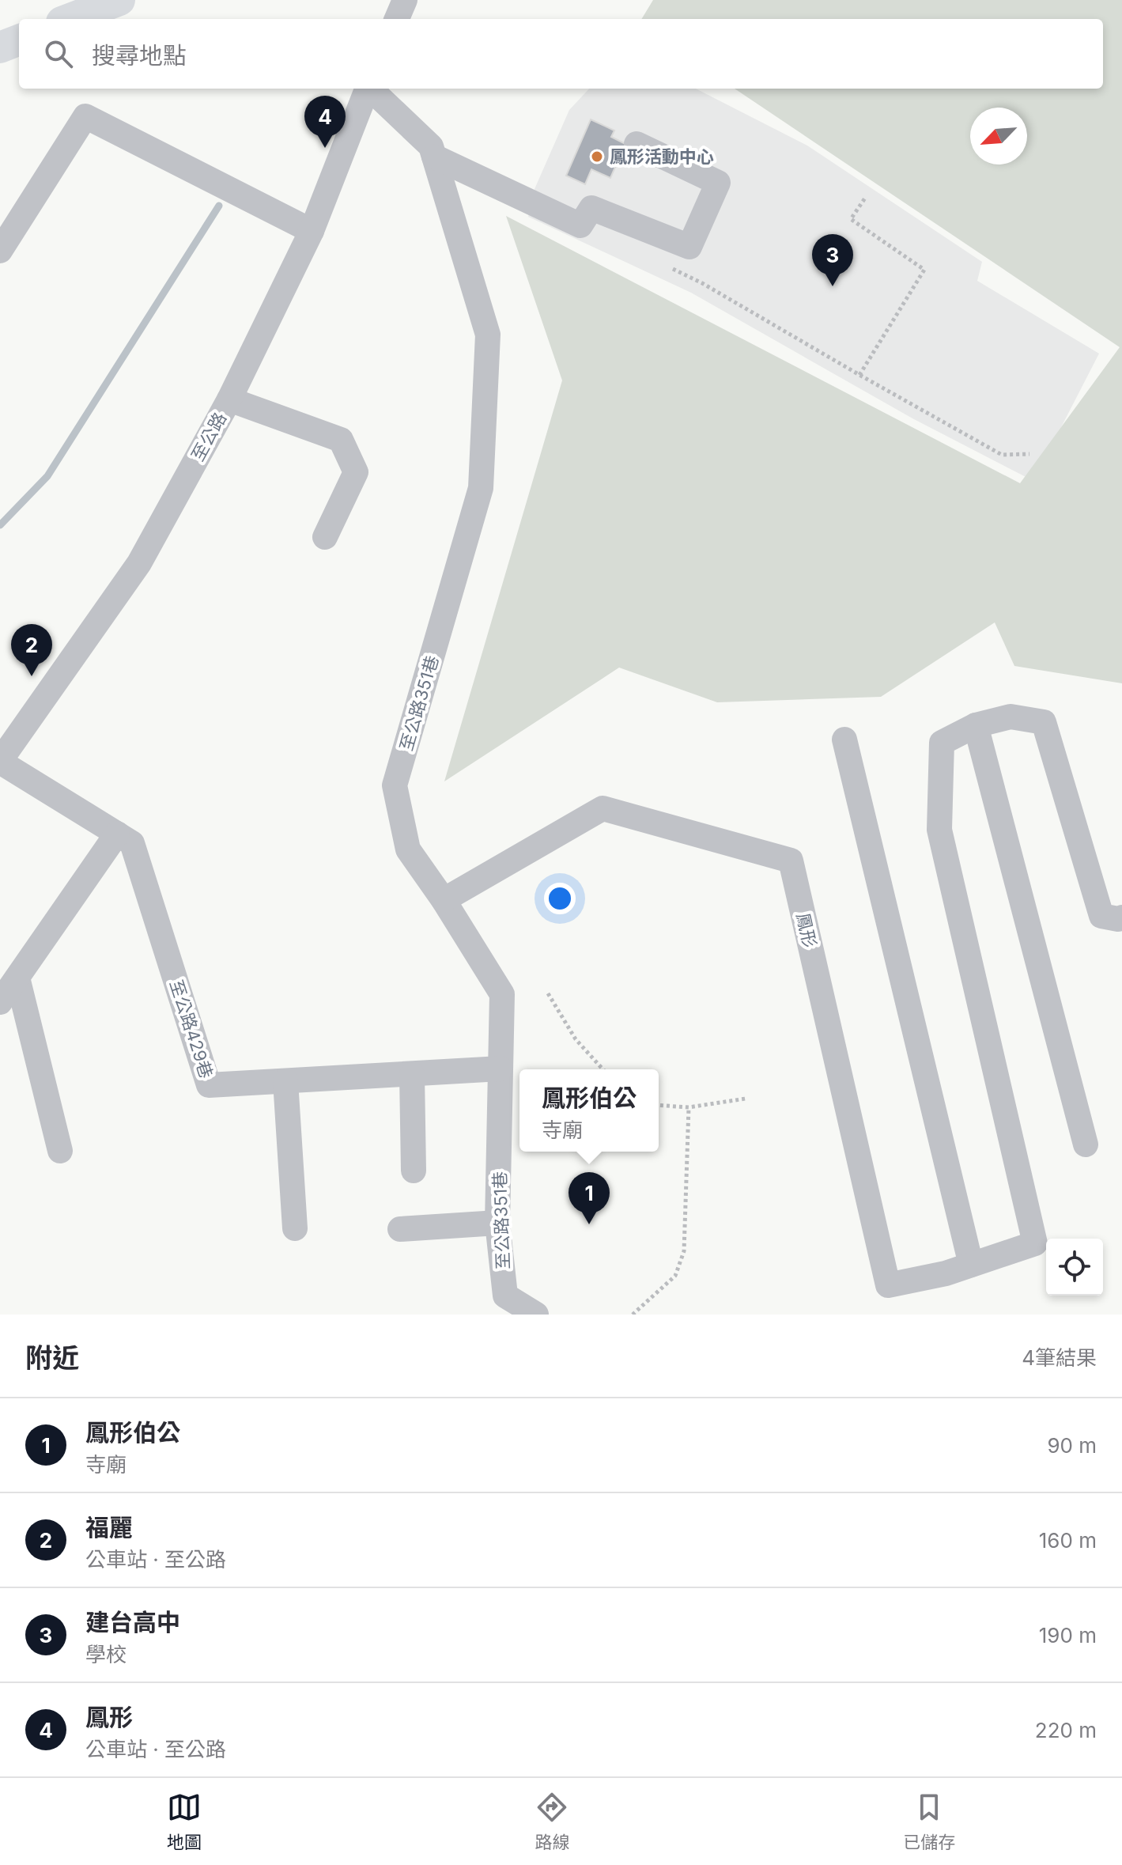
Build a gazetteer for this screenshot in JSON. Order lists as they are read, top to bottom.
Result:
{
  "streets": {
    "street": [
      "至公路",
      "至公路351巷",
      "鳳形",
      "至公路429巷"
    ]
  },
  "crossings": [
    ["至公路", "至公路429巷"],
    ["至公路351巷", "鳳形"],
    ["至公路351巷", "至公路429巷"]
  ],
  "places": ["鳳形活動中心"],
  "north": "bottom left",
  "page": {
    "search": "搜尋地點",
    "pins": [
      "4",
      "3",
      "2",
      "1"
    ],
    "popup": ["鳳形伯公", "寺廟"],
    "heading": ["附近", "4筆結果"],
    "list": [
      {
        "mark": "1",
        "name": "鳳形伯公",
        "note": "寺廟",
        "value": "90 m"
      },
      {
        "mark": "2",
        "name": "福麗",
        "note": "公車站 · 至公路",
        "value": "160 m"
      },
      {
        "mark": "3",
        "name": "建台高中",
        "note": "學校",
        "value": "190 m"
      },
      {
        "mark": "4",
        "name": "鳳形",
        "note": "公車站 · 至公路",
        "value": "220 m"
      }
    ],
    "nav": ["地圖", "路線", "已儲存"]
  }
}
